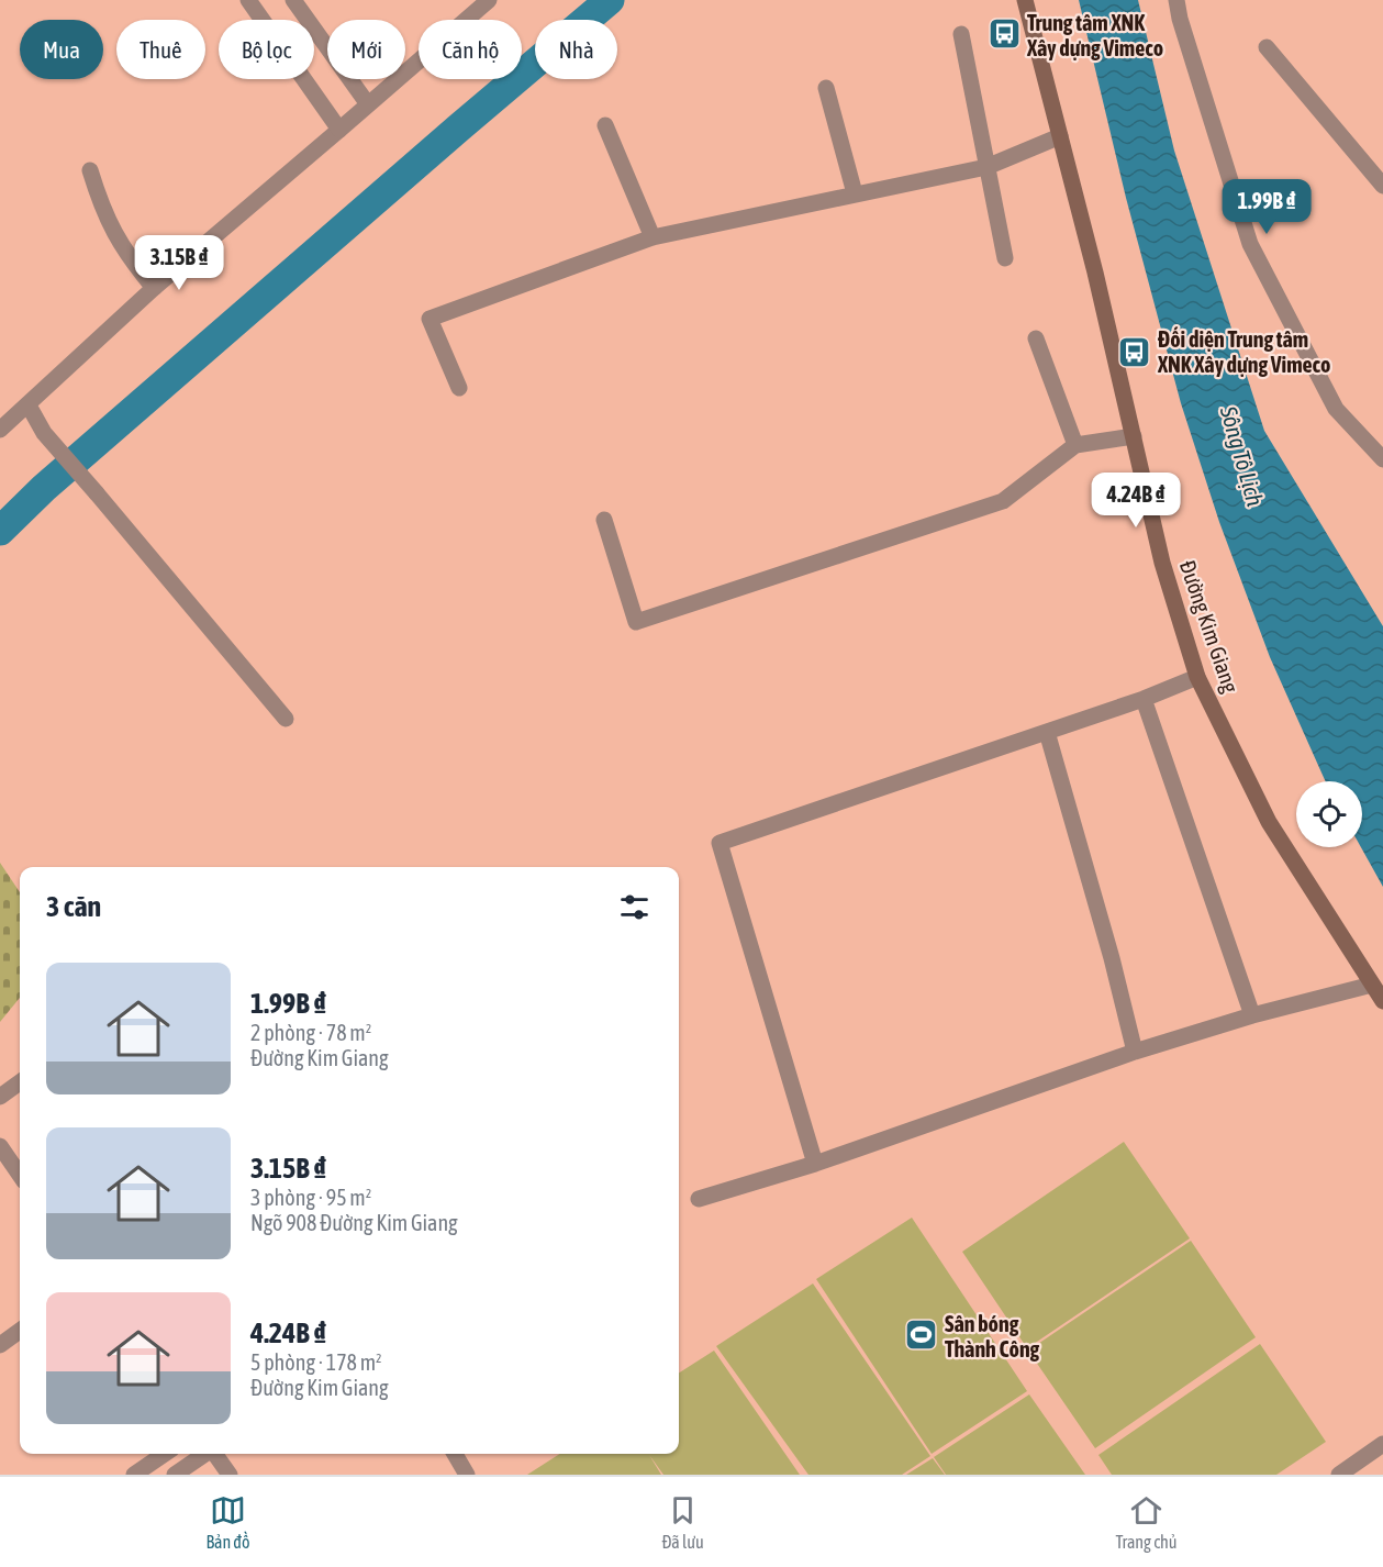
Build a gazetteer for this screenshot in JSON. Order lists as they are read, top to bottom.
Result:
{
  "streets": {
    "main road": ["Đường Kim Giang"]
  },
  "water": ["Sông Tô Lịch"],
  "places": {
    "bus stop": ["Trung tâm XNK Xây dựng Vimeco", "Đối diện Trung tâm XNK Xây dựng Vimeco"],
    "sports": ["Sân bóng Thành Công"]
  },
  "page": {
    "chip": [
      "Mua",
      "Thuê",
      "Bộ lọc",
      "Mới",
      "Căn hộ",
      "Nhà"
    ],
    "price": ["1.99B ₫", "3.15B ₫", "4.24B ₫"],
    "heading": "3 căn",
    "list": [
      {
        "name": "1.99B ₫",
        "note": "2 phòng · 78 m² · Đường Kim Giang"
      },
      {
        "name": "3.15B ₫",
        "note": "3 phòng · 95 m² · Ngõ 908 Đường Kim Giang"
      },
      {
        "name": "4.24B ₫",
        "note": "5 phòng · 178 m² · Đường Kim Giang"
      }
    ],
    "tabs": ["Bản đồ", "Đã lưu", "Trang chủ"]
  }
}
